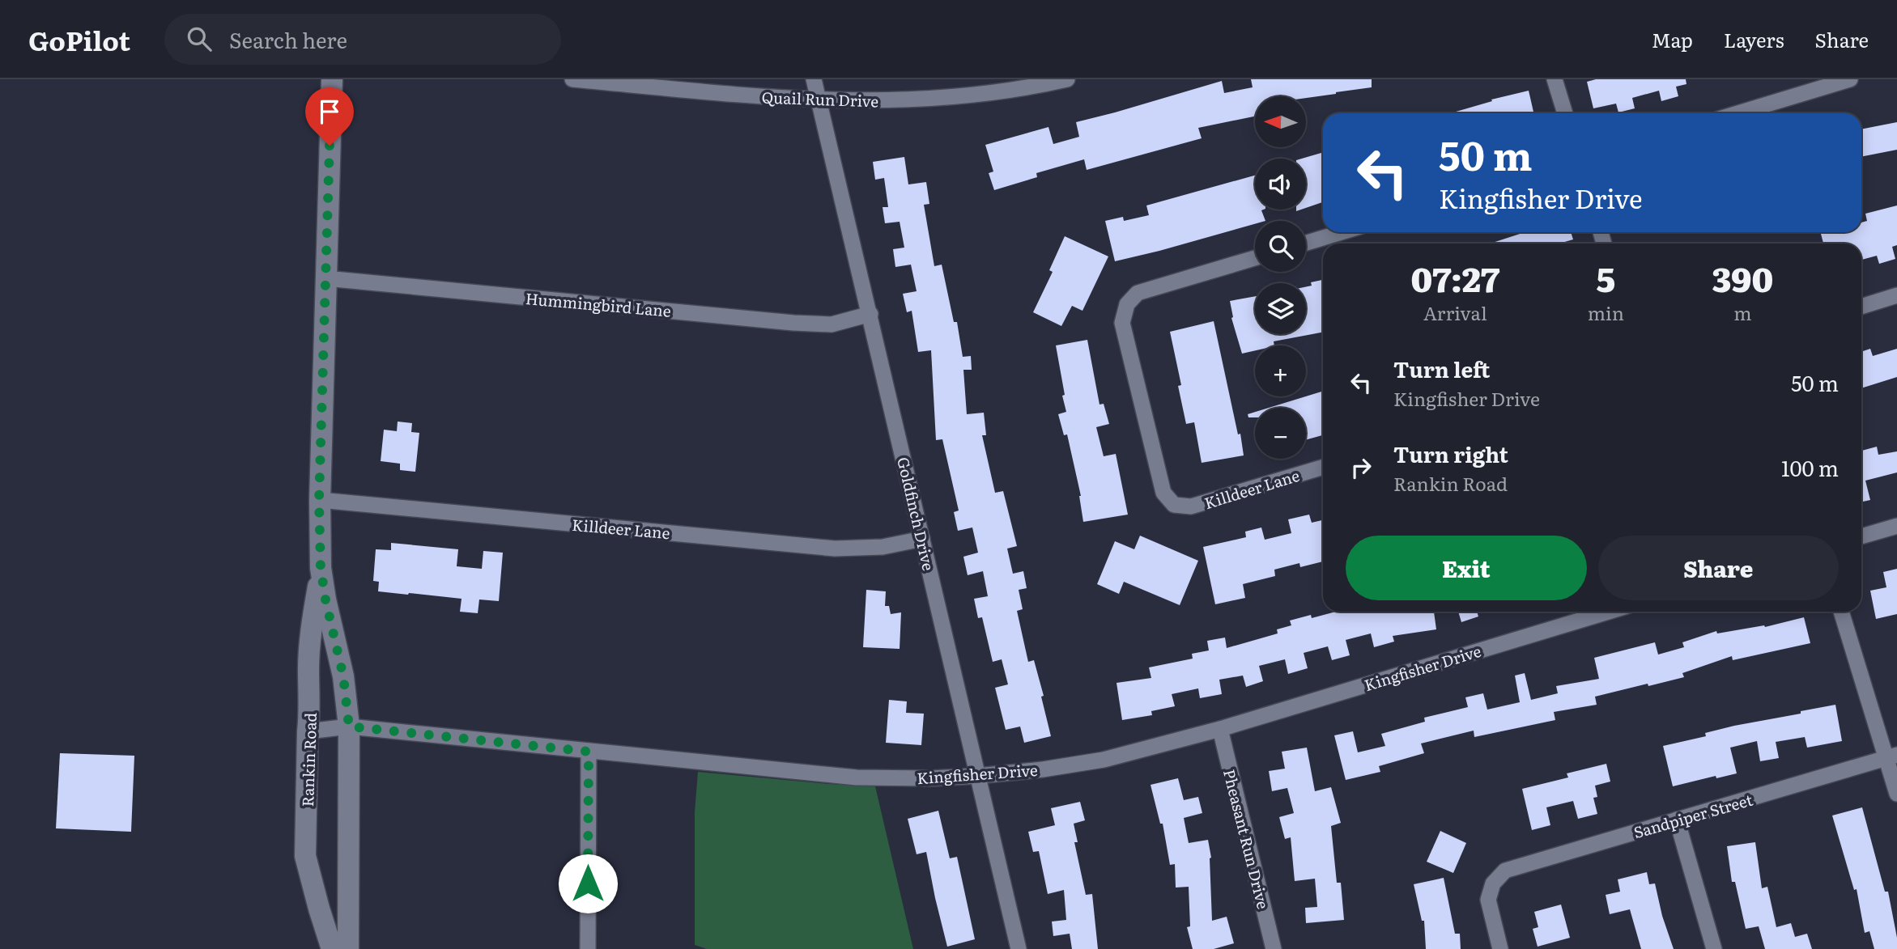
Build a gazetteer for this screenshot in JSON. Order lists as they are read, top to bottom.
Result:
{
  "streets": {
    "street": [
      "Quail Run Drive",
      "Hummingbird Lane",
      "Killdeer Lane",
      "Goldfinch Drive",
      "Kingfisher Drive",
      "Rankin Road",
      "Sandpiper Street",
      "Pheasant Run Drive"
    ]
  },
  "crossings": [
    ["Quail Run Drive", "Goldfinch Drive"],
    ["Hummingbird Lane", "Goldfinch Drive"],
    ["Hummingbird Lane", "Rankin Road"],
    ["Killdeer Lane", "Goldfinch Drive"],
    ["Killdeer Lane", "Rankin Road"],
    ["Goldfinch Drive", "Kingfisher Drive"],
    ["Kingfisher Drive", "Rankin Road"],
    ["Kingfisher Drive", "Pheasant Run Drive"]
  ],
  "north": "left",
  "page": {
    "header": "GoPilot",
    "search": "Search here",
    "nav": ["Map", "Layers", "Share"],
    "map_buttons": ["+", "−"],
    "turn": ["50 m", "Kingfisher Drive"],
    "eta": [
      "07:27",
      "Arrival",
      "5",
      "min",
      "390",
      "m"
    ],
    "list": [
      {
        "name": "Turn left",
        "note": "Kingfisher Drive",
        "value": "50 m"
      },
      {
        "name": "Turn right",
        "note": "Rankin Road",
        "value": "100 m"
      }
    ],
    "buttons": ["Exit", "Share"]
  }
}
